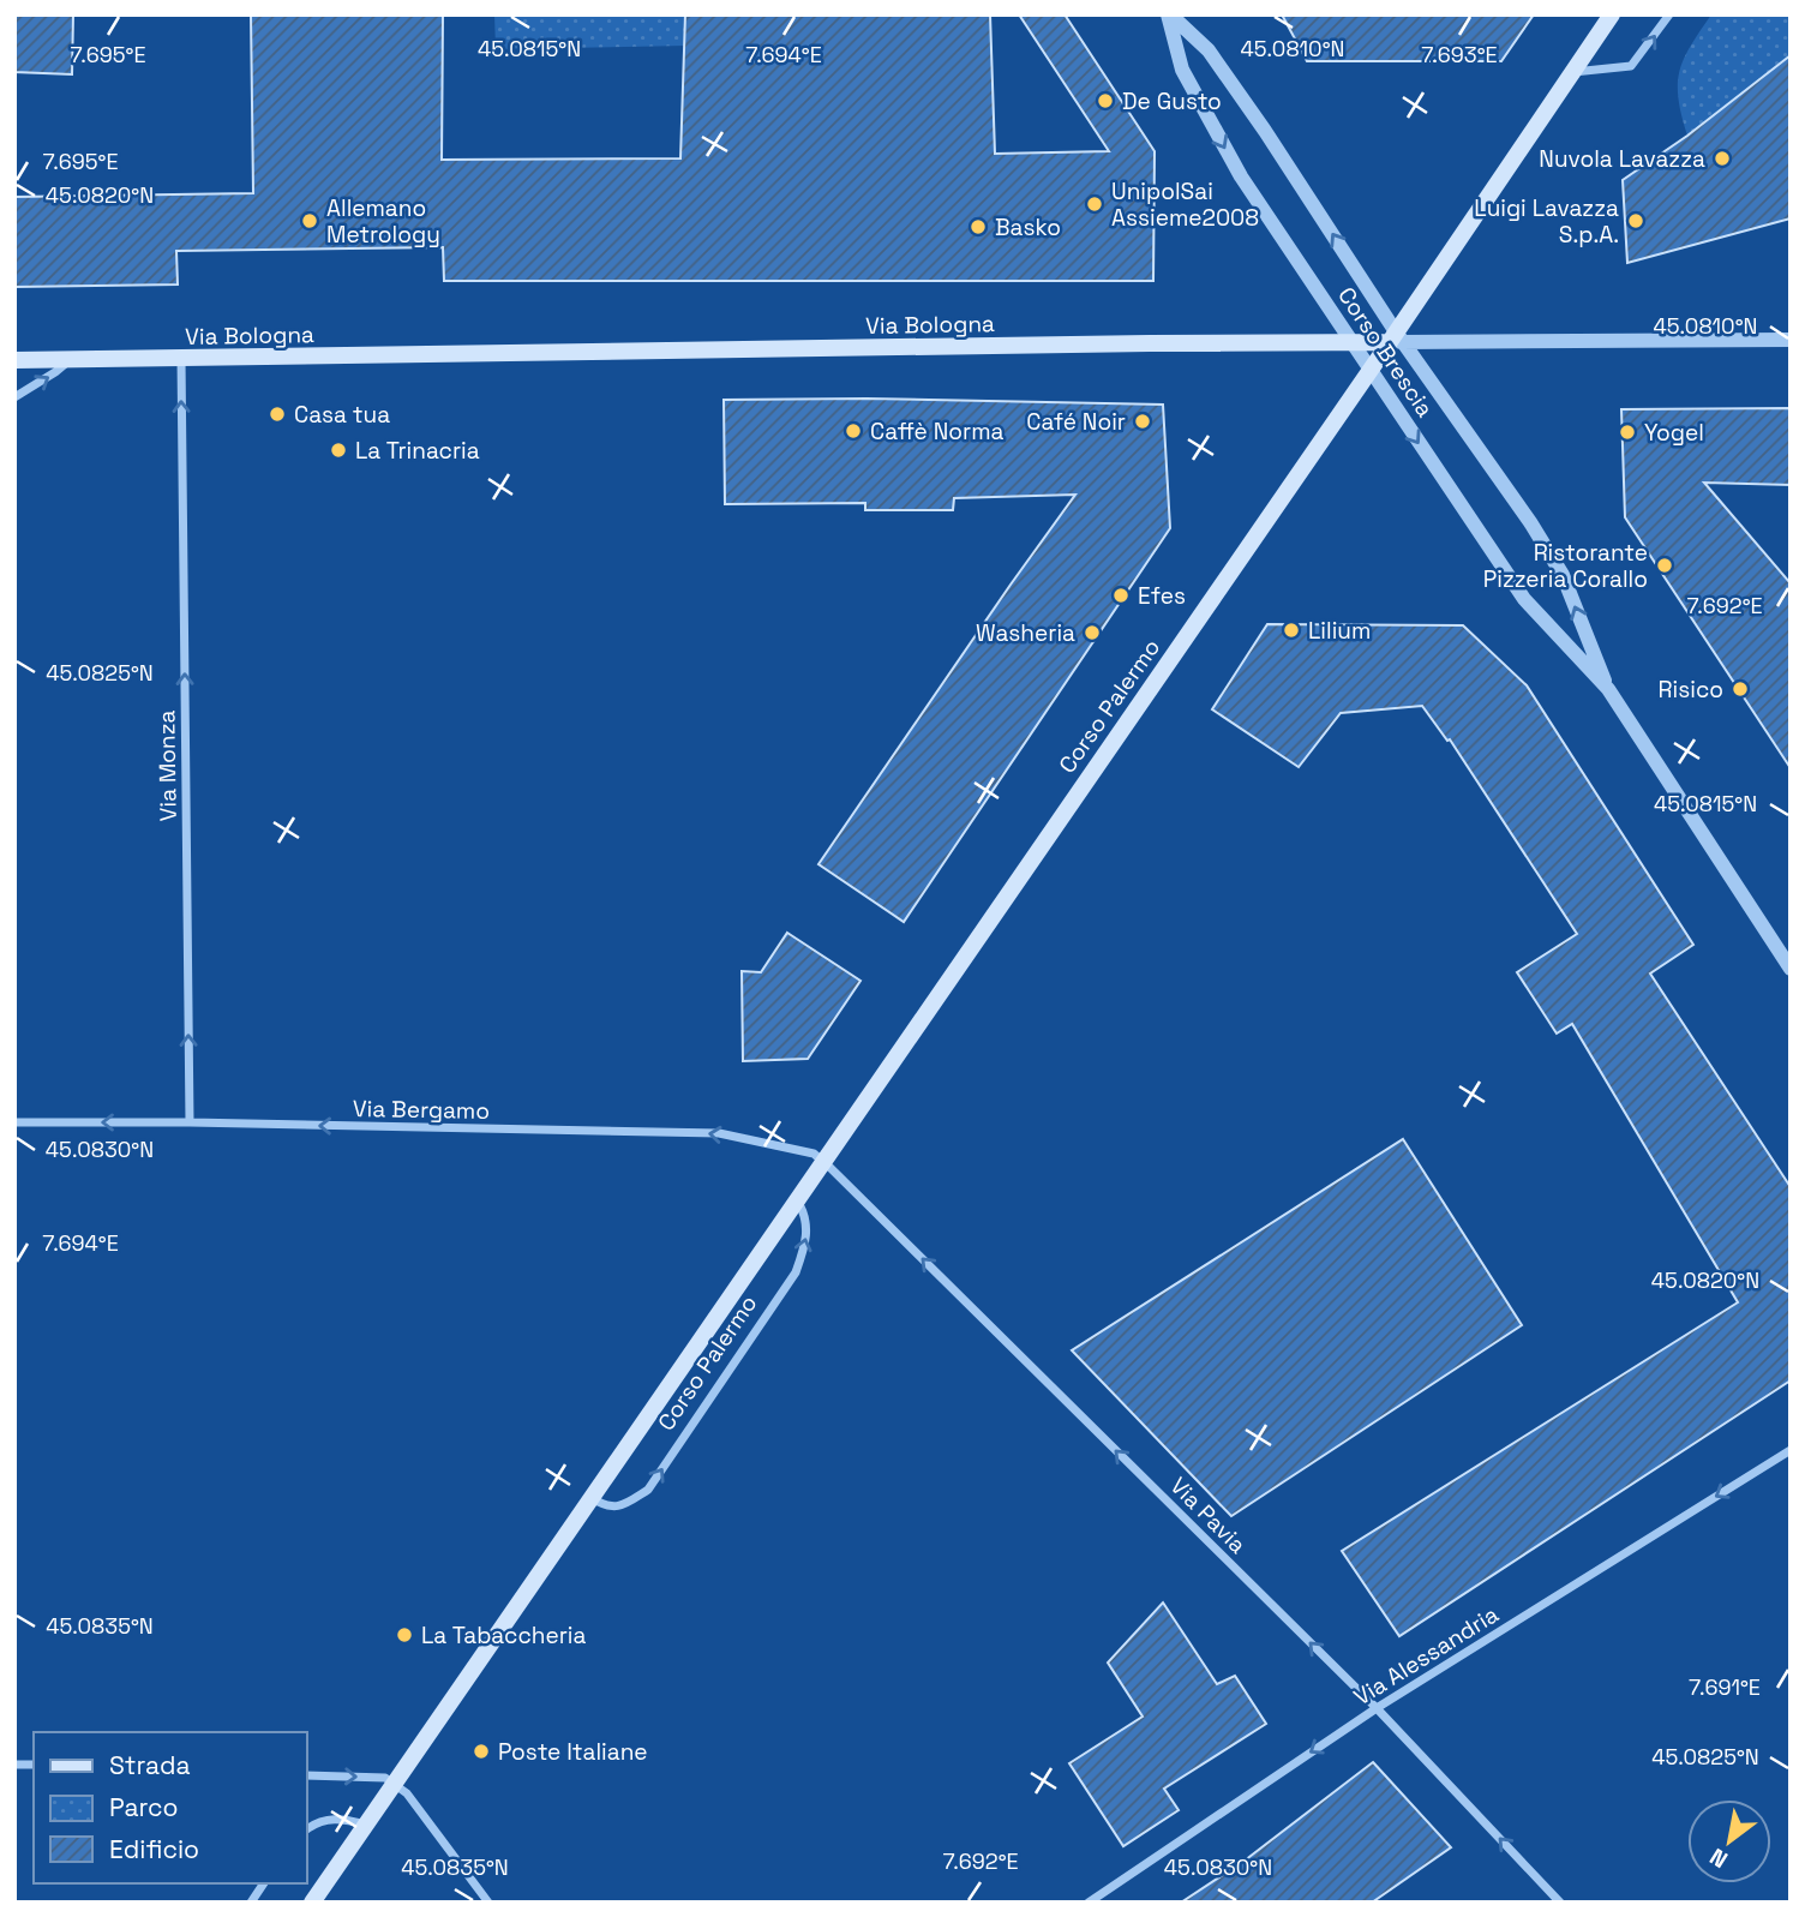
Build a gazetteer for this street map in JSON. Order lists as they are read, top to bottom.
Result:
{
  "streets": {
    "main road": ["Via Bologna", "Corso Palermo"],
    "street": [
      "Corso Brescia",
      "Via Monza",
      "Via Bergamo",
      "Via Pavia",
      "Via Alessandria"
    ]
  },
  "crossings": [
    ["Via Bologna", "Corso Brescia"],
    ["Via Bologna", "Corso Palermo"],
    ["Via Bologna", "Via Monza"],
    ["Corso Brescia", "Corso Palermo"],
    ["Corso Palermo", "Via Bergamo"],
    ["Corso Palermo", "Via Pavia"],
    ["Via Monza", "Via Bergamo"],
    ["Via Bergamo", "Via Pavia"],
    ["Via Pavia", "Via Alessandria"]
  ],
  "one_way": [
    "Via Monza",
    "Via Bergamo",
    "Via Pavia",
    "Via Alessandria"
  ],
  "places": [
    "De Gusto",
    "Nuvola Lavazza",
    "UnipolSai Assieme2008",
    "Allemano Metrology",
    "Luigi Lavazza S.p.A.",
    "Basko",
    "Casa tua",
    "Café Noir",
    "Caffè Norma",
    "Yogel",
    "La Trinacria",
    "Ristorante Pizzeria Corallo",
    "Efes",
    "Lilium",
    "Washeria",
    "Risico",
    "La Tabaccheria",
    "Poste Italiane"
  ],
  "legend": ["Strada", "Parco", "Edificio"],
  "north": "bottom left",
  "coordinates": [
    "45.0815°N",
    "45.0810°N",
    "7.695°E",
    "7.694°E",
    "7.693°E",
    "45.0820°N",
    "7.692°E",
    "45.0825°N",
    "45.0830°N",
    "45.0835°N",
    "7.691°E"
  ]
}
